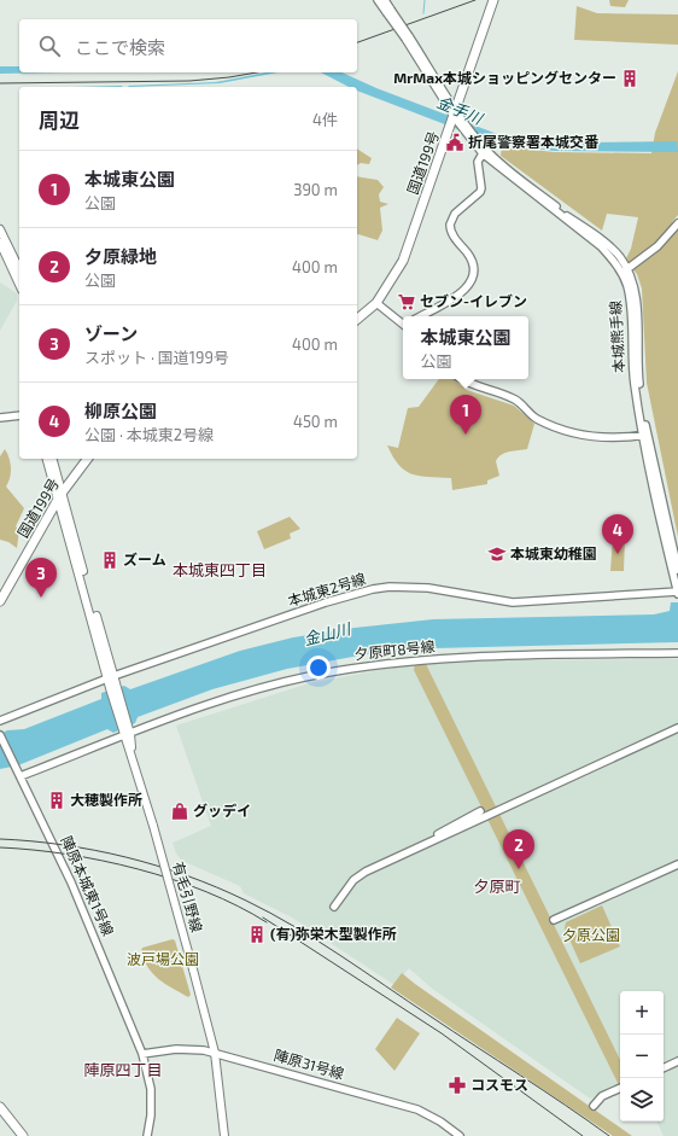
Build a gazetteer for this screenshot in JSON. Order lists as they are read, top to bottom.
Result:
{
  "streets": {
    "highway": ["国道199号"],
    "main road": ["有毛引野線"],
    "street": [
      "本城熊手線",
      "本城東2号線",
      "夕原町8号線",
      "陣原本城東1号線",
      "陣原31号線"
    ]
  },
  "crossings": [
    ["国道199号", "本城熊手線"],
    ["国道199号", "有毛引野線"],
    ["本城熊手線", "本城東2号線"],
    ["本城東2号線", "有毛引野線"],
    ["夕原町8号線", "陣原本城東1号線"],
    ["夕原町8号線", "有毛引野線"],
    ["陣原本城東1号線", "陣原31号線"],
    ["有毛引野線", "陣原31号線"]
  ],
  "districts": ["本城東四丁目", "夕原町", "陣原四丁目"],
  "water": ["金手川", "金山川"],
  "parks": ["夕原公園", "波戸場公園"],
  "places": {
    "building": [
      "MrMax本城ショッピングセンター",
      "ズーム",
      "大穂製作所",
      "(有)弥栄木型製作所"
    ],
    "public building": ["折尾警察署本城交番"],
    "supermarket": ["セブン-イレブン"],
    "school or university": ["本城東幼稚園"],
    "shop": ["グッデイ"],
    "pharmacy": ["コスモス"]
  },
  "page": {
    "search": "ここで検索",
    "heading": ["周辺", "4件"],
    "list": [
      {
        "mark": "1",
        "name": "本城東公園",
        "note": "公園",
        "value": "390 m"
      },
      {
        "mark": "2",
        "name": "夕原緑地",
        "note": "公園",
        "value": "400 m"
      },
      {
        "mark": "3",
        "name": "ゾーン",
        "note": "スポット · 国道199号",
        "value": "400 m"
      },
      {
        "mark": "4",
        "name": "柳原公園",
        "note": "公園 · 本城東2号線",
        "value": "450 m"
      }
    ],
    "popup": ["本城東公園", "公園"],
    "pins": [
      "1",
      "4",
      "3",
      "2"
    ],
    "map_buttons": ["+", "−"]
  }
}
